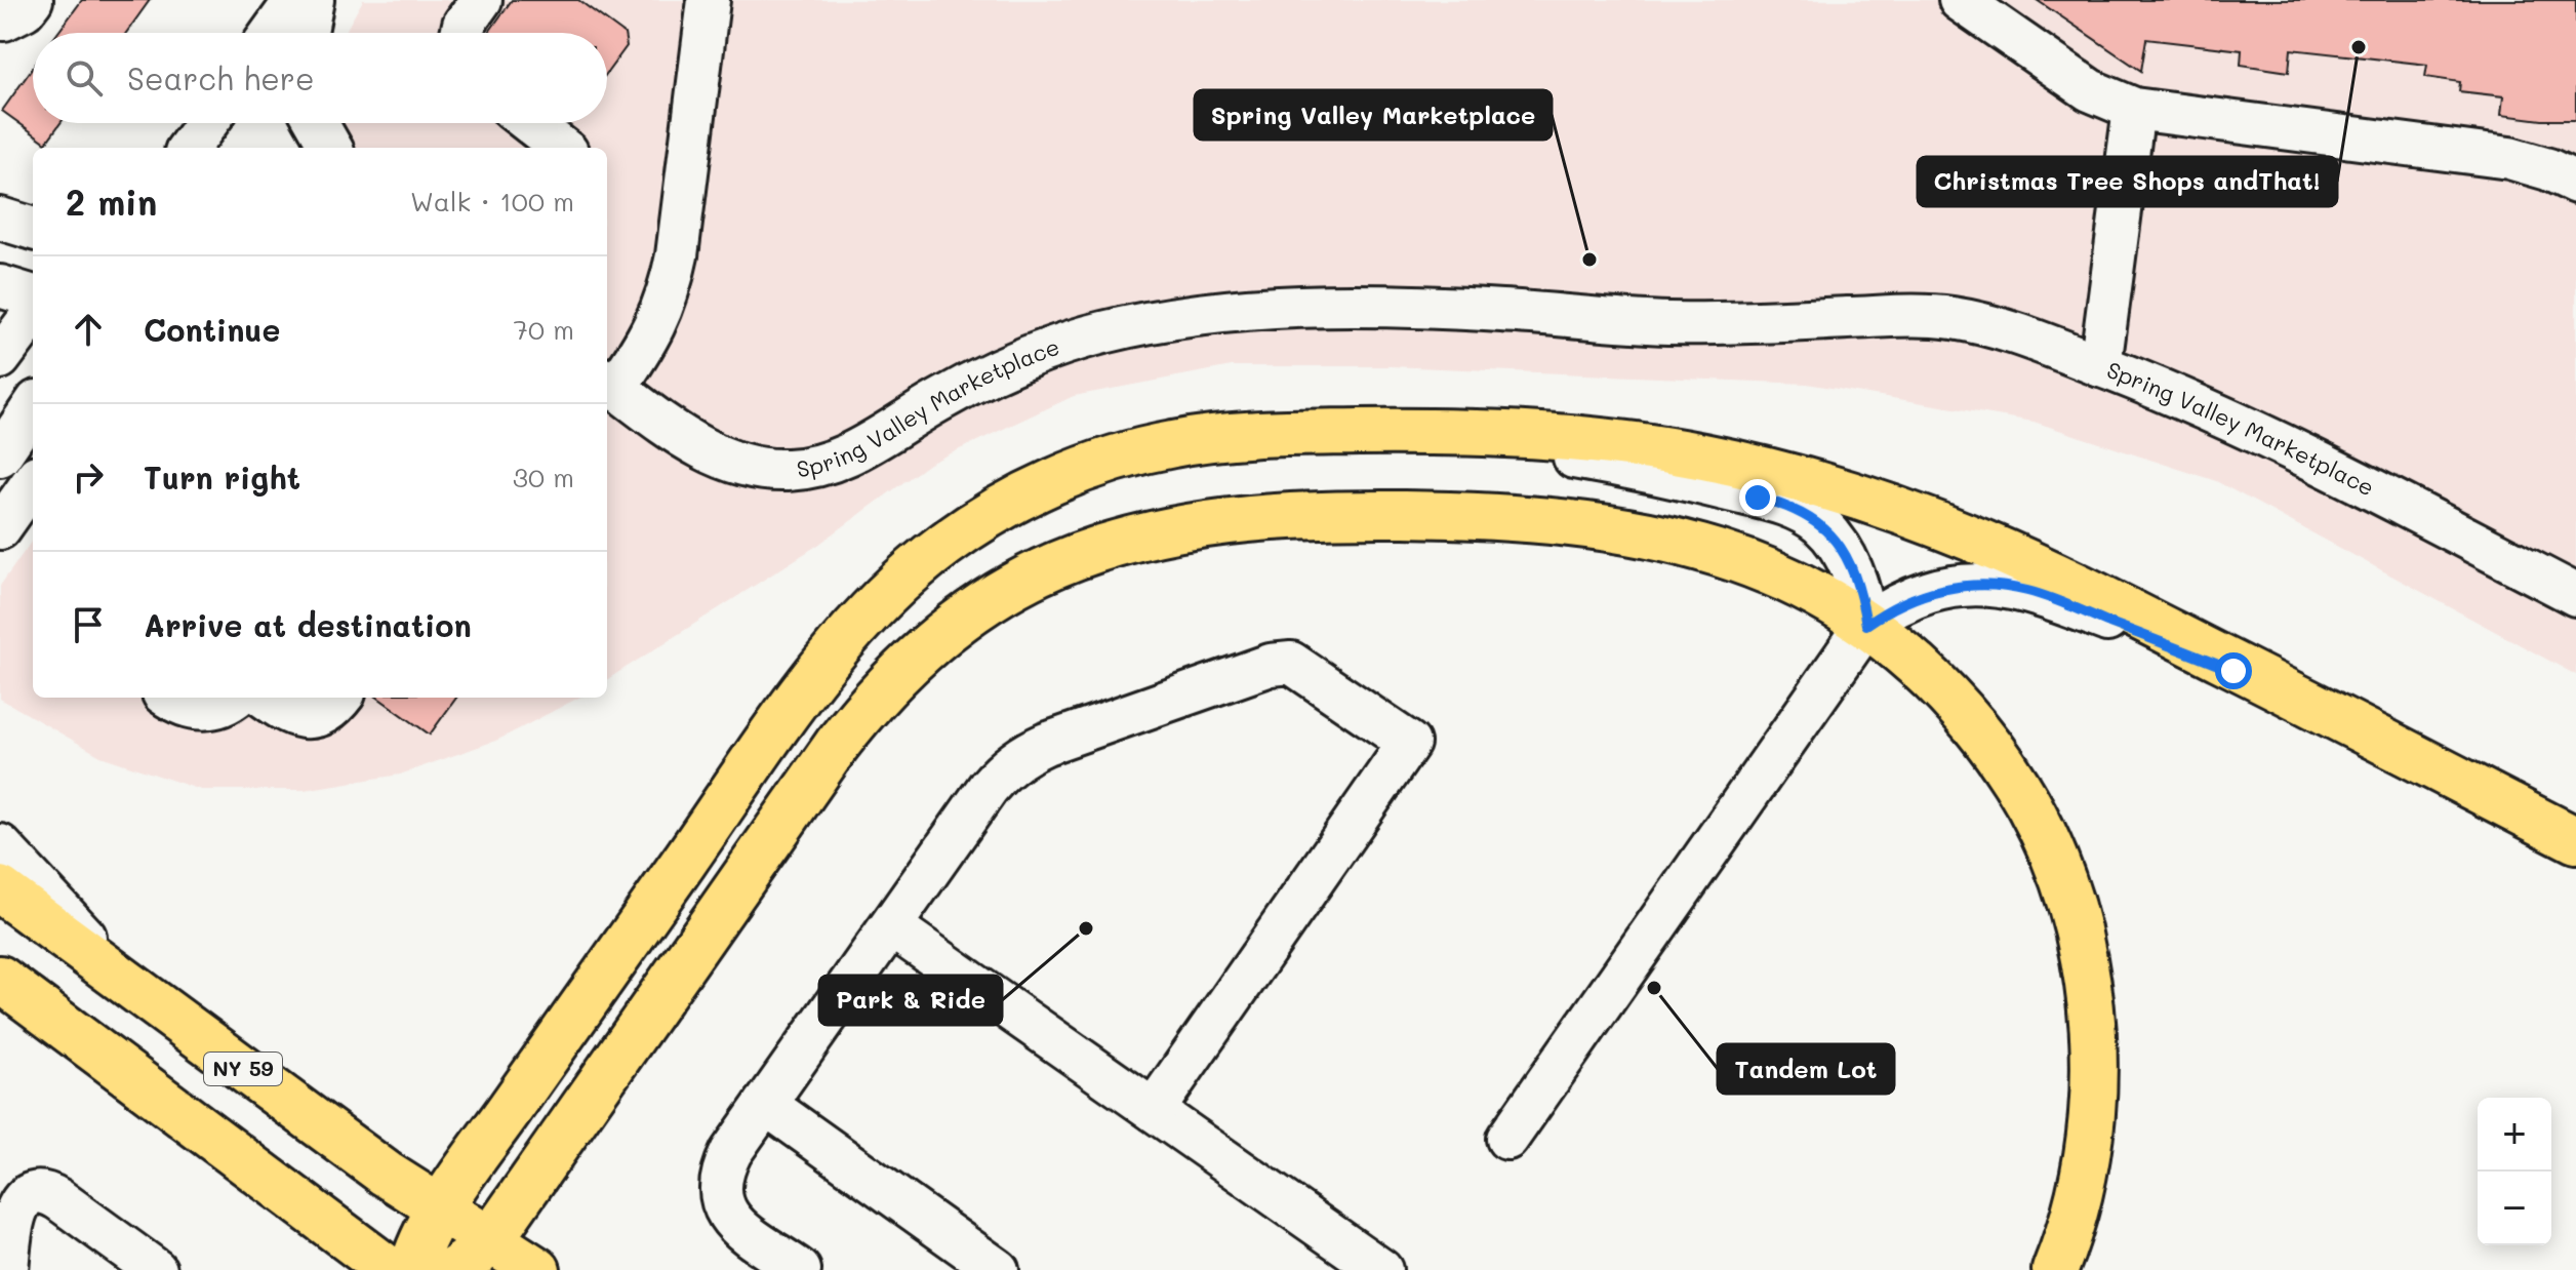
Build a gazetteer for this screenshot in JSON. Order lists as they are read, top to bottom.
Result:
{
  "streets": {
    "main road": ["NY 59"],
    "street": ["Spring Valley Marketplace"]
  },
  "places": [
    "Christmas Tree Shops andThat!",
    "Spring Valley Marketplace",
    "Park & Ride",
    "Tandem Lot"
  ],
  "page": {
    "search": "Search here",
    "heading": ["2 min", "Walk · 100 m"],
    "list": [
      ["Continue", "70 m"],
      ["Turn right", "30 m"],
      "Arrive at destination"
    ],
    "map_buttons": ["+", "−"]
  }
}
